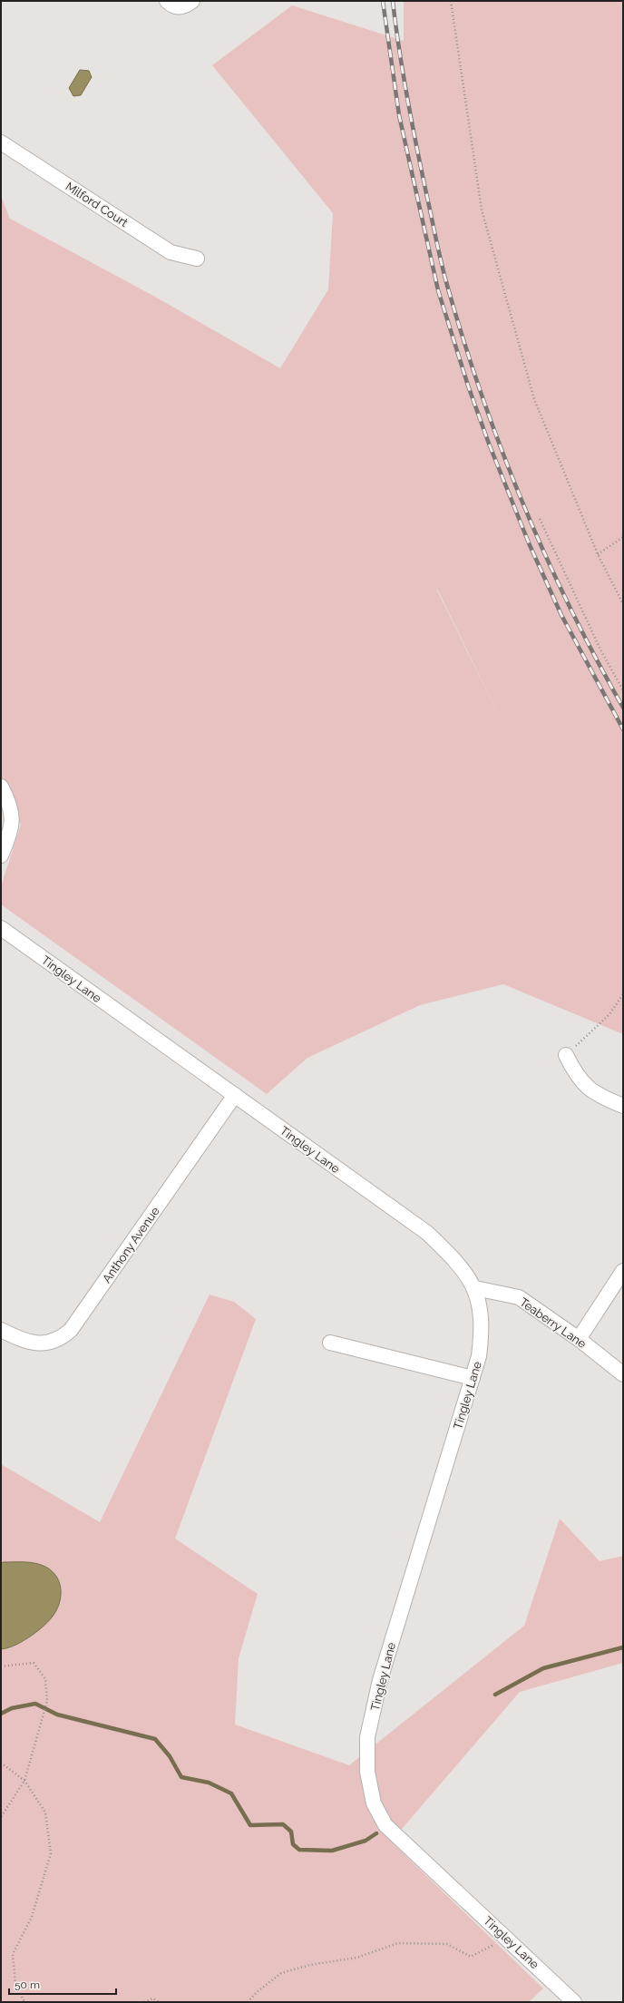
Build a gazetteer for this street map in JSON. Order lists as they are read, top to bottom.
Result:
{
  "streets": {
    "street": [
      "Milford Court",
      "Tingley Lane",
      "Anthony Avenue",
      "Teaberry Lane"
    ]
  },
  "crossings": [
    ["Tingley Lane", "Anthony Avenue"],
    ["Tingley Lane", "Teaberry Lane"]
  ],
  "scale_bar": "50 m"
}
